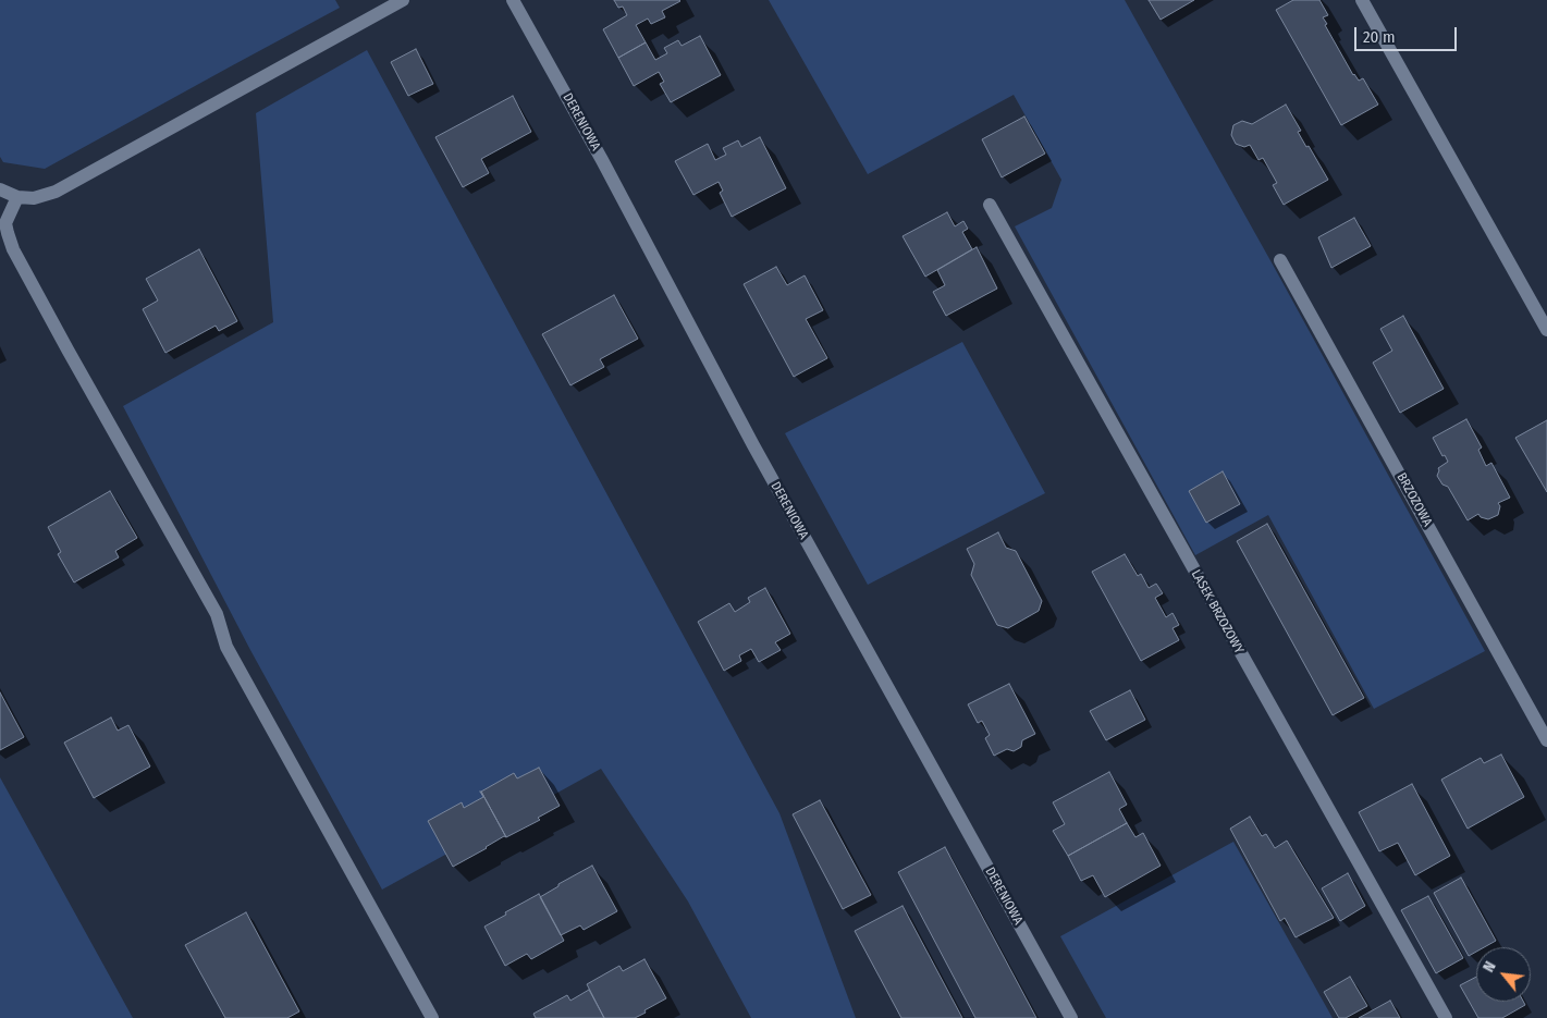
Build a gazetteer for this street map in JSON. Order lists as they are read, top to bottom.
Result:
{
  "streets": {
    "street": ["DERENIOWA", "BRZOZOWA", "LASEK BRZOZOWY"]
  },
  "scale_bar": "20 m",
  "north": "top left"
}
